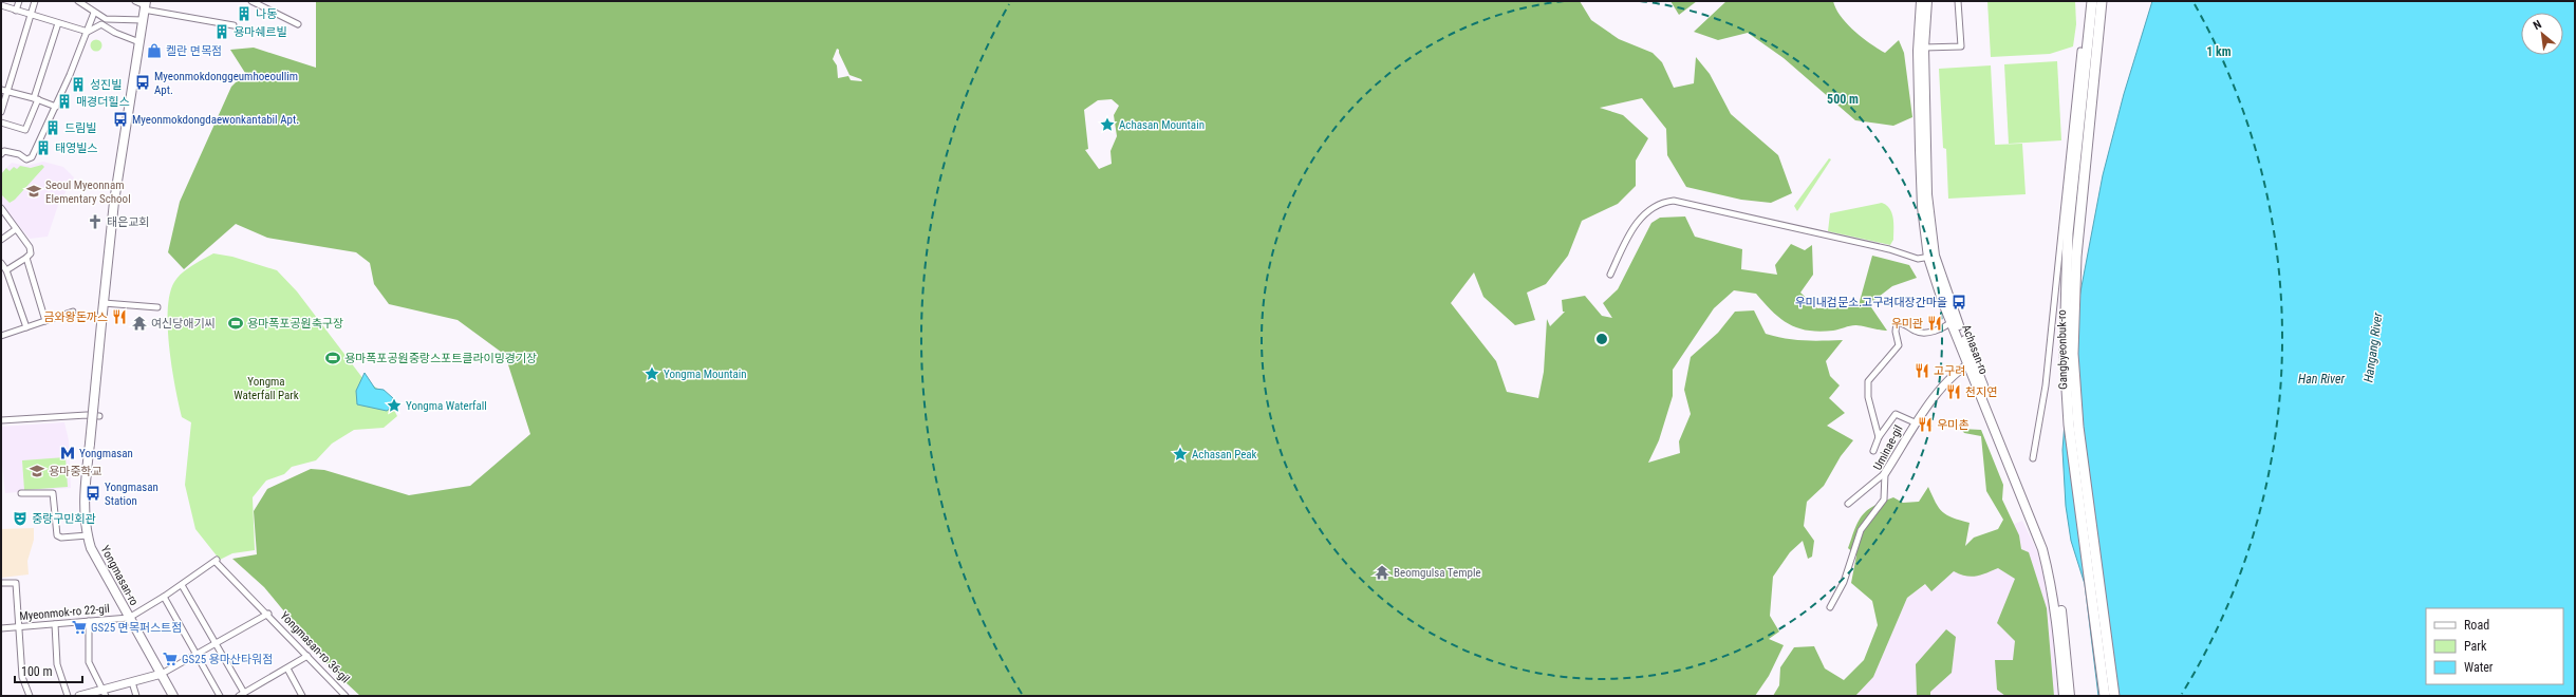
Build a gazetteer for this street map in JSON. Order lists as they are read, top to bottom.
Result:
{
  "streets": {
    "highway": ["Gangbyeonbuk-ro"],
    "main road": ["Achasan-ro", "Yongmasan-ro"],
    "street": ["Uminae-gil", "Myeonmok-ro 22-gil", "Yongmasan-ro 36-gil"]
  },
  "crossings": [
    ["Achasan-ro", "Uminae-gil"],
    ["Yongmasan-ro", "Myeonmok-ro 22-gil"],
    ["Yongmasan-ro", "Yongmasan-ro 36-gil"]
  ],
  "water": ["Hangang River", "Han River"],
  "parks": ["Yongma Waterfall Park"],
  "places": {
    "building": [
      "나동",
      "용마쉐르빌",
      "성진빌",
      "매경더힐스",
      "드림빌",
      "태영빌스"
    ],
    "shop": ["켈란 면목점"],
    "bus stop": [
      "Myeonmokdonggeumhoeoullim Apt.",
      "Myeonmokdongdaewonkantabil Apt.",
      "우미내검문소.고구려대장간마을",
      "Yongmasan Station"
    ],
    "place": [
      "Achasan Mountain",
      "Yongma Mountain",
      "Yongma Waterfall",
      "Achasan Peak"
    ],
    "school or university": ["Seoul Myeonnam Elementary School", "용마중학교"],
    "church": ["태은교회"],
    "restaurant": [
      "금와왕돈까스",
      "우미관",
      "고구려",
      "천지연",
      "우미촌"
    ],
    "temple": ["여신당애기씨", "Beomgulsa Temple"],
    "sports": ["용마폭포공원축구장", "용마폭포공원중랑스포트클라이밍경기장"],
    "metro station": ["Yongmasan"],
    "theatre": ["중랑구민회관"],
    "supermarket": ["GS25 면목퍼스트점", "GS25 용마산타워점"]
  },
  "legend": ["Road", "Park", "Water"],
  "scale_bar": "100 m",
  "north": "top left",
  "rings": ["1 km", "500 m"]
}
